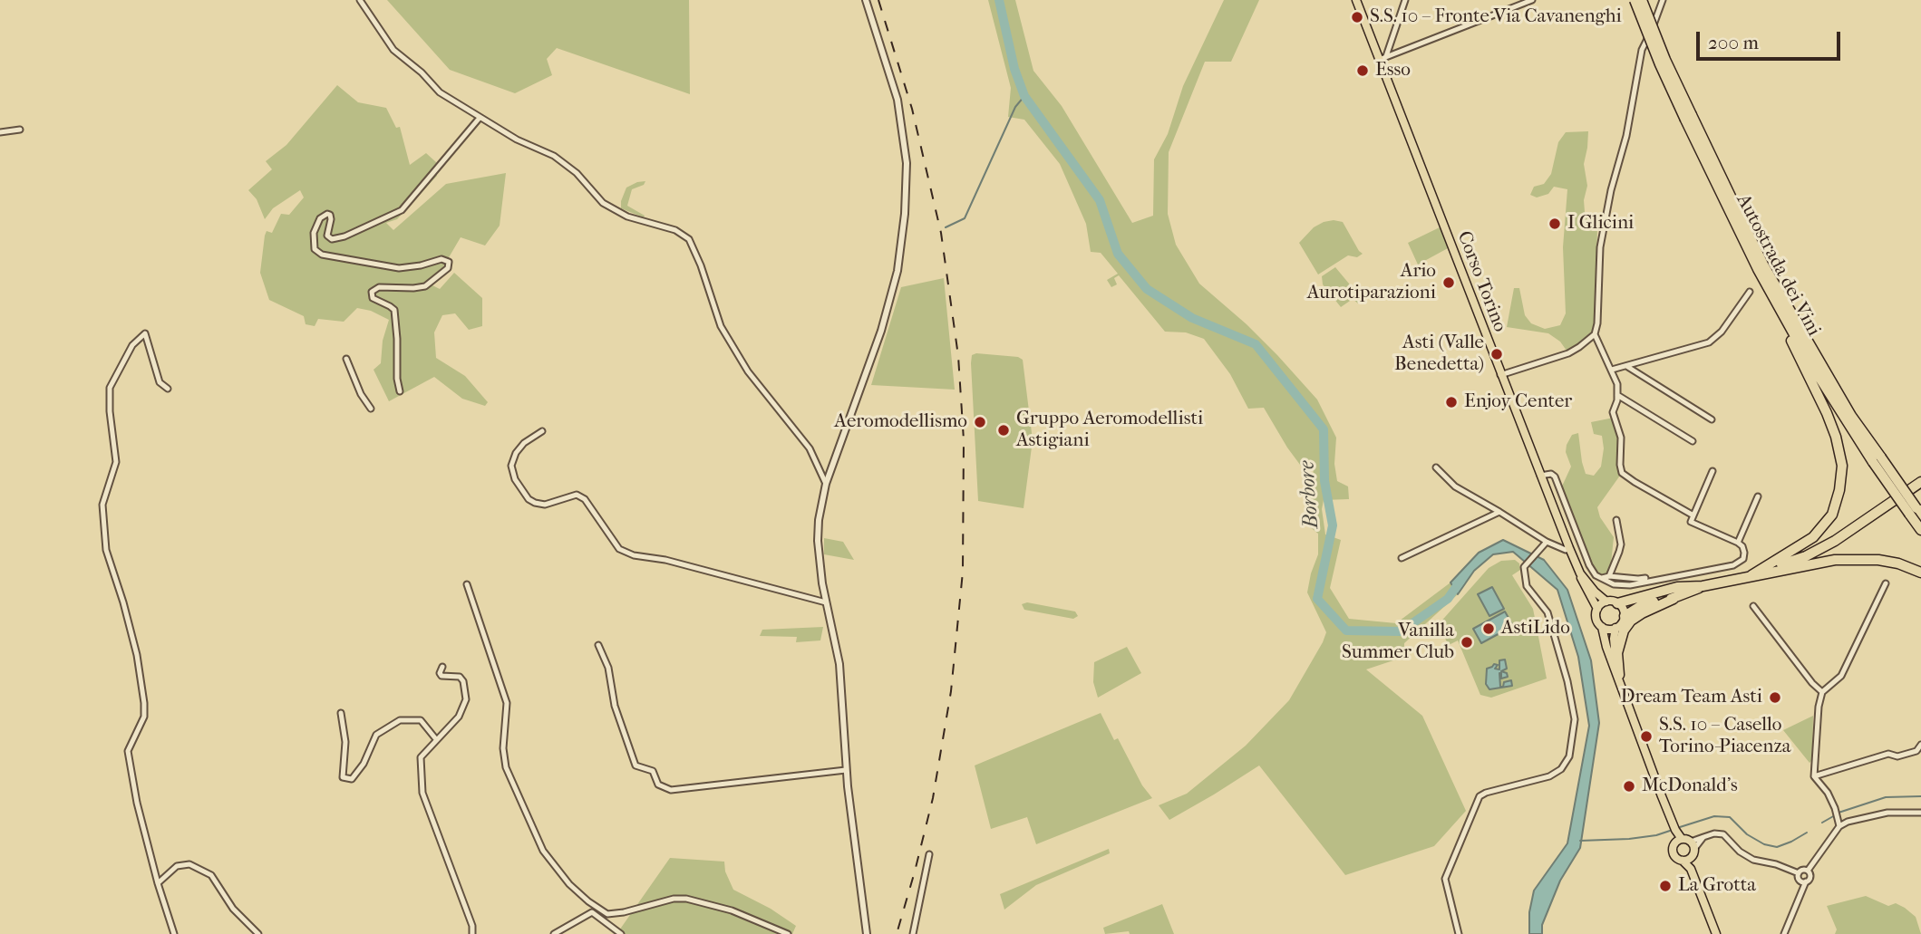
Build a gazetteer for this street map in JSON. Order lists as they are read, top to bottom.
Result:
{
  "streets": {
    "highway": ["Autostrada dei Vini"],
    "main road": ["Corso Torino"]
  },
  "water": ["Borbore"],
  "places": [
    "S.S. 10 – Fronte Via Cavanenghi",
    "Esso",
    "I Glicini",
    "Ario Aurotiparazioni",
    "Asti (Valle Benedetta)",
    "Enjoy Center",
    "Aeromodellismo",
    "Gruppo Aeromodellisti Astigiani",
    "AstiLido",
    "Vanilla Summer Club",
    "Dream Team Asti",
    "S.S. 10 – Casello Torino-Piacenza",
    "McDonald's",
    "La Grotta"
  ],
  "scale_bar": "200 m"
}
